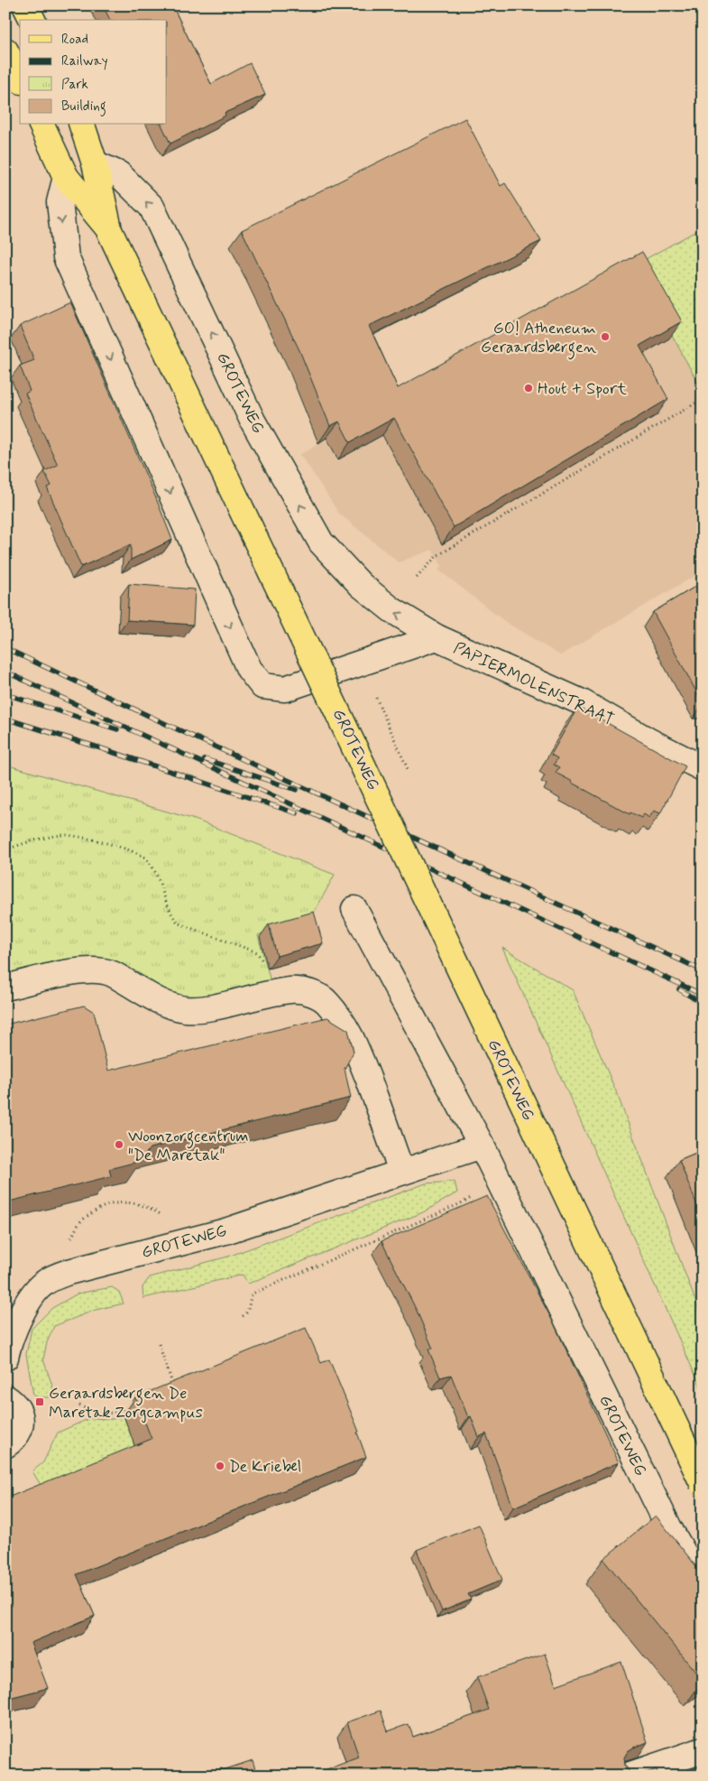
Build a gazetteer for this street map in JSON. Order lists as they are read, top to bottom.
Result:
{
  "streets": {
    "main road": ["GROTEWEG"],
    "street": ["PAPIERMOLENSTRAAT"]
  },
  "crossings": [
    ["GROTEWEG", "PAPIERMOLENSTRAAT"]
  ],
  "places": {
    "other": [
      "GO! Atheneum Geraardsbergen",
      "Hout + Sport",
      "Woonzorgcentrum \"De Maretak\"",
      "De Kriebel"
    ],
    "transit": ["Geraardsbergen De Maretak Zorgcampus"]
  },
  "legend": [
    "Road",
    "Railway",
    "Park",
    "Building"
  ]
}
